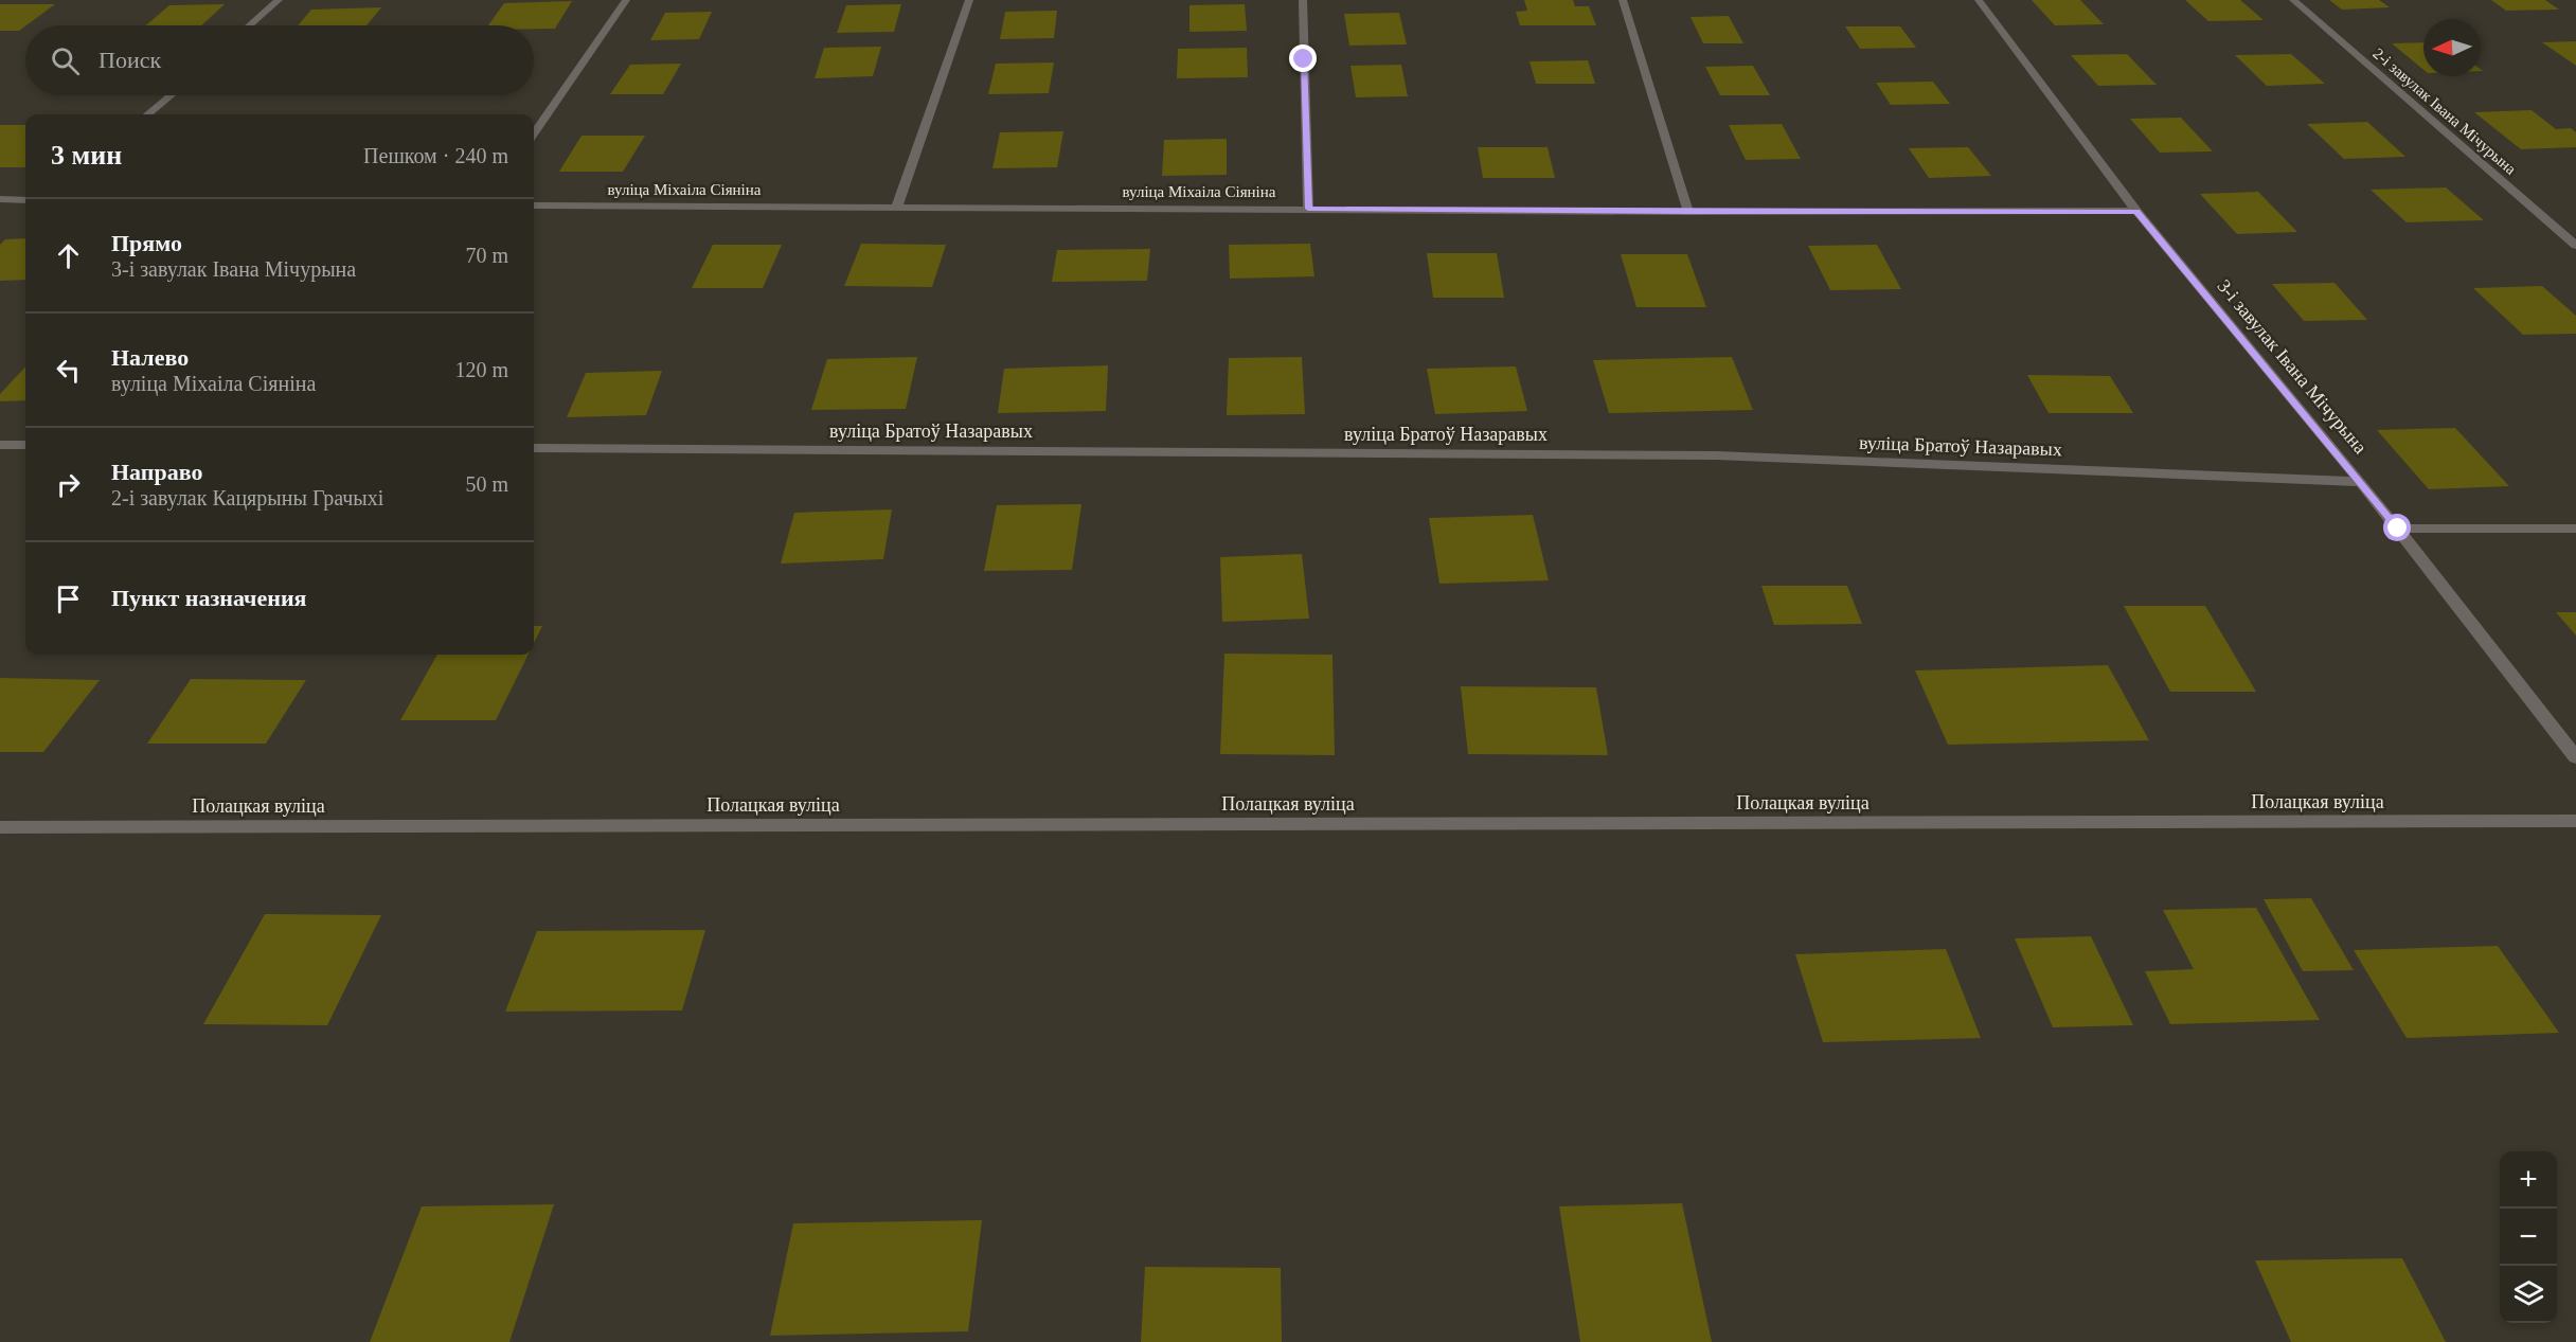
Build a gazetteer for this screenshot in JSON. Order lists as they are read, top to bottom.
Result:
{
  "streets": {
    "street": [
      "2-і завулак Івана Мічурына",
      "вуліца Міхаіла Сіяніна",
      "3-і завулак Івана Мічурына",
      "вуліца Братоў Назаравых",
      "Полацкая вуліца"
    ]
  },
  "crossings": [
    ["вуліца Міхаіла Сіяніна", "3-і завулак Івана Мічурына"],
    ["3-і завулак Івана Мічурына", "вуліца Братоў Назаравых"]
  ],
  "north": "left",
  "page": {
    "search": "Поиск",
    "heading": ["3 мин", "Пешком · 240 m"],
    "list": [
      ["Прямо", "3-і завулак Івана Мічурына", "70 m"],
      ["Налево", "вуліца Міхаіла Сіяніна", "120 m"],
      ["Направо", "2-і завулак Кацярыны Грачыхі", "50 m"],
      "Пункт назначения"
    ],
    "map_buttons": ["+", "−"]
  }
}
